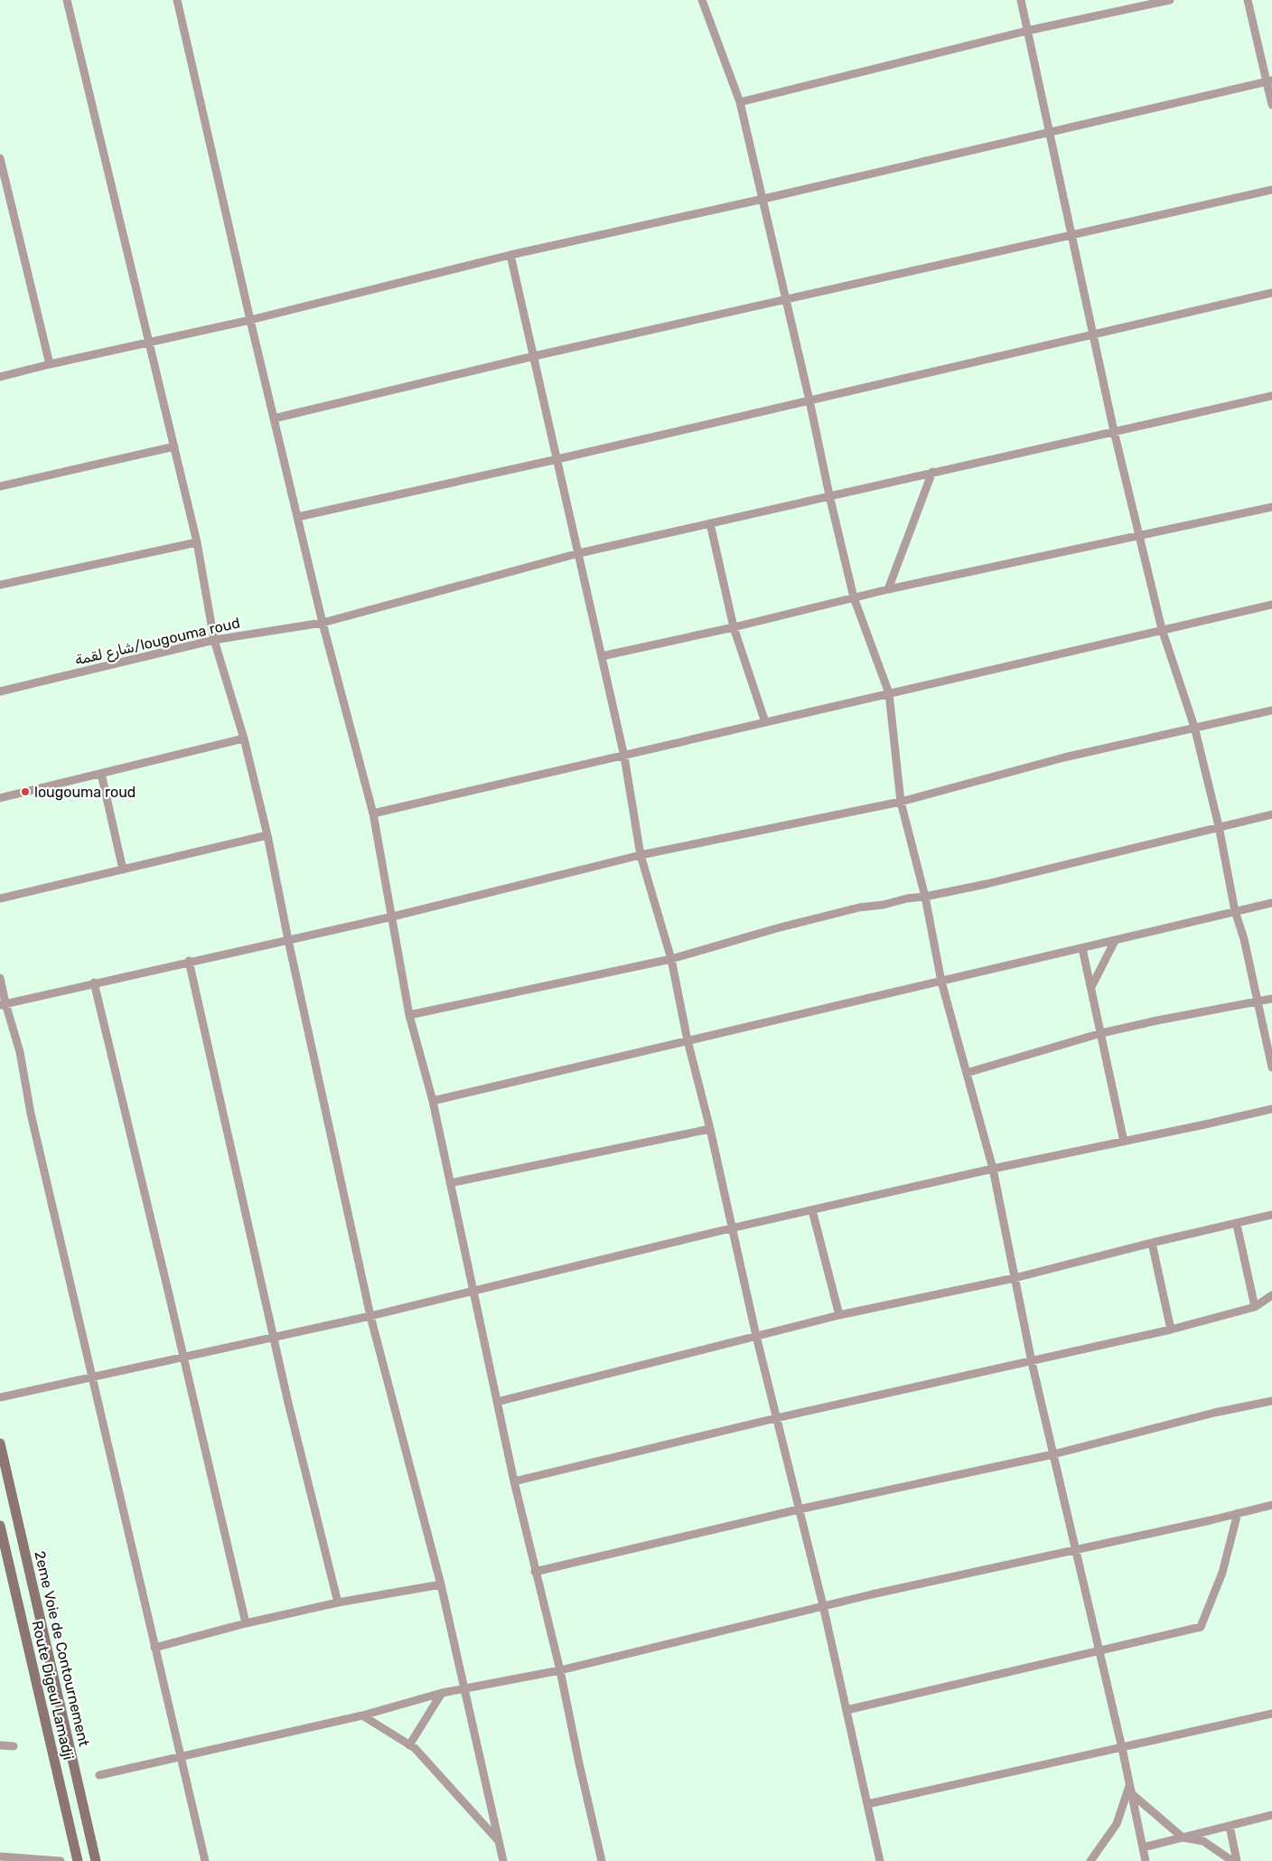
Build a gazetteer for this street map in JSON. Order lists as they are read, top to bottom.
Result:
{
  "streets": {
    "main road": ["2eme Voie de Contournement", "Route Digeul Lamadji"],
    "street": ["شارع لقمة/lougouma roud"]
  },
  "places": ["lougouma roud"]
}
